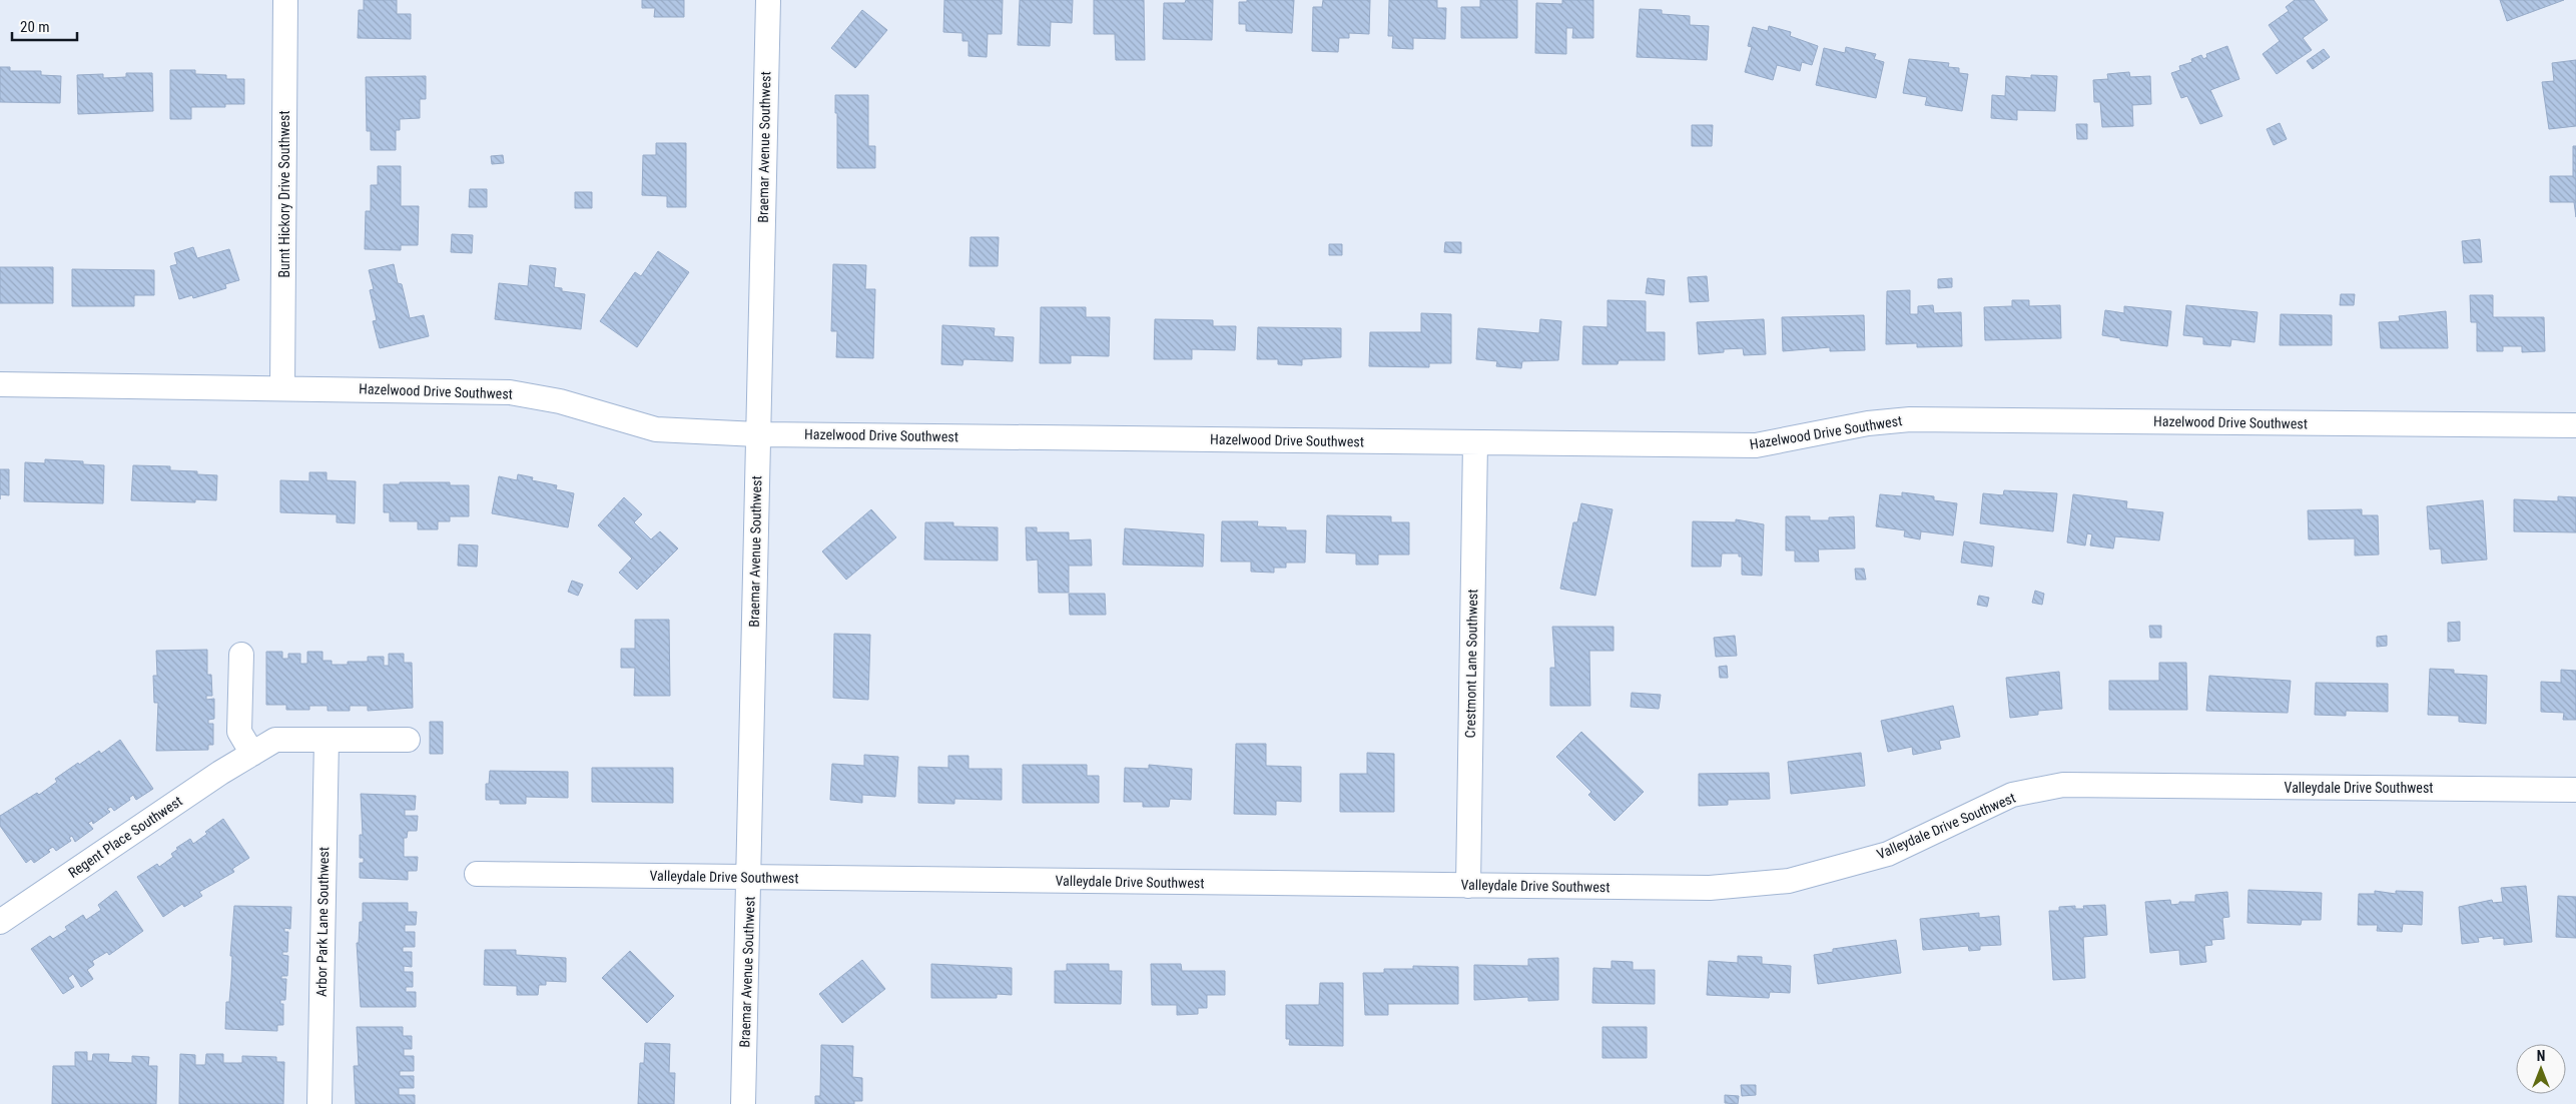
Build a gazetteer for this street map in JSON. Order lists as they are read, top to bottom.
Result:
{
  "streets": {
    "street": [
      "Braemar Avenue Southwest",
      "Burnt Hickory Drive Southwest",
      "Hazelwood Drive Southwest",
      "Crestmont Lane Southwest",
      "Valleydale Drive Southwest",
      "Regent Place Southwest",
      "Arbor Park Lane Southwest"
    ]
  },
  "crossings": [
    ["Braemar Avenue Southwest", "Hazelwood Drive Southwest"],
    ["Braemar Avenue Southwest", "Valleydale Drive Southwest"],
    ["Burnt Hickory Drive Southwest", "Hazelwood Drive Southwest"],
    ["Hazelwood Drive Southwest", "Crestmont Lane Southwest"],
    ["Crestmont Lane Southwest", "Valleydale Drive Southwest"],
    ["Regent Place Southwest", "Arbor Park Lane Southwest"]
  ],
  "scale_bar": "20 m",
  "north": "top"
}
